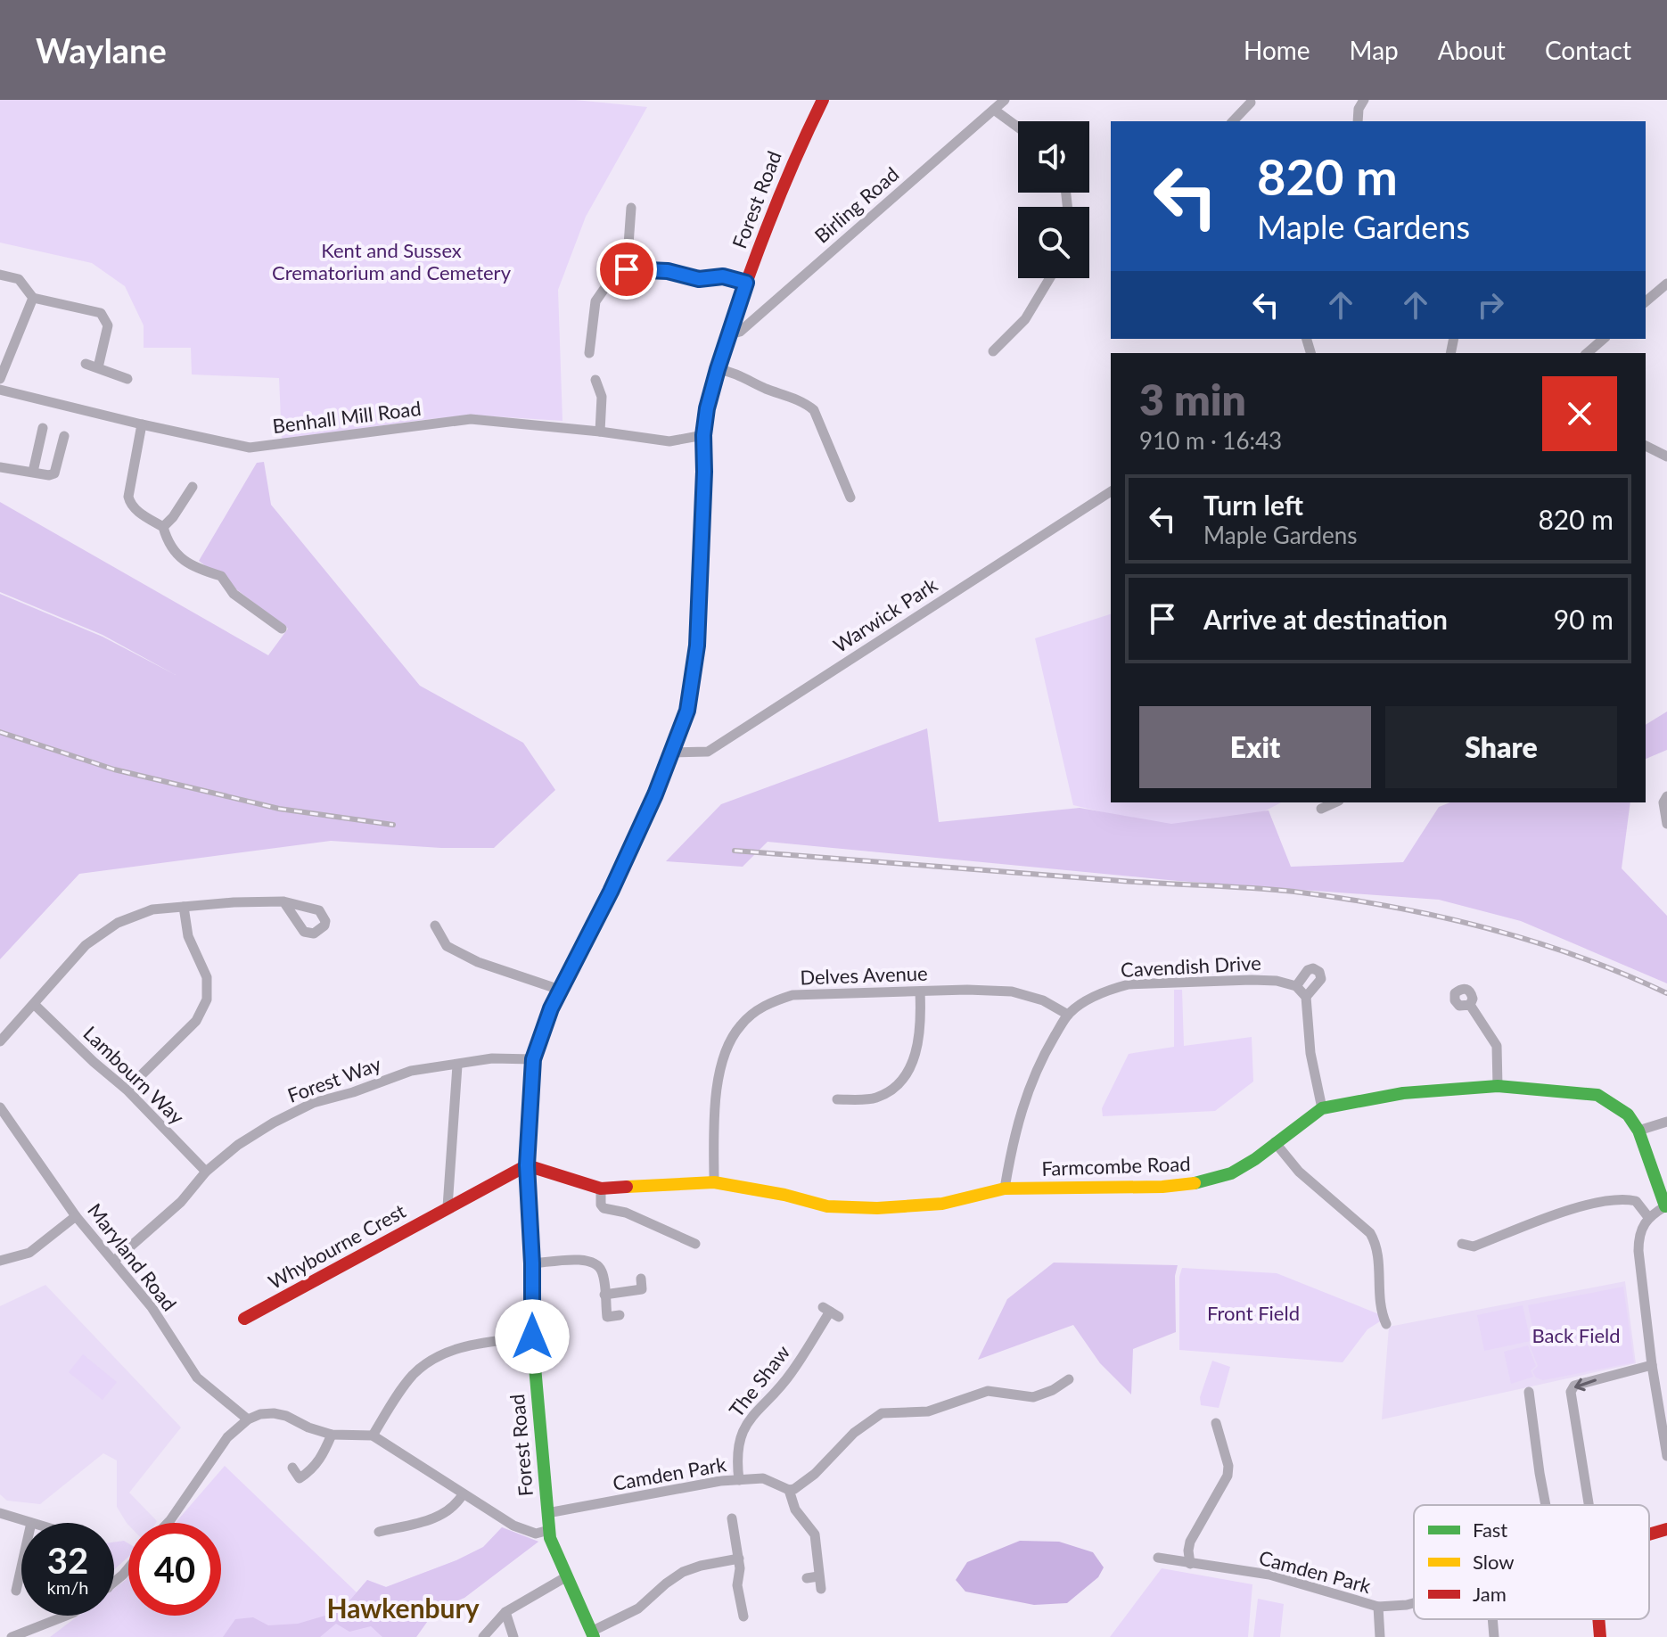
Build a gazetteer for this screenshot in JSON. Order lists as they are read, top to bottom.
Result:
{
  "streets": {
    "street": [
      "Forest Road",
      "Birling Road",
      "Benhall Mill Road",
      "Warwick Park",
      "Cavendish Drive",
      "Delves Avenue",
      "Lambourn Way",
      "Forest Way",
      "Farmcombe Road",
      "Whybourne Crest",
      "Maryland Road",
      "The Shaw",
      "Camden Park"
    ]
  },
  "crossings": [
    ["Forest Road", "Birling Road"],
    ["Forest Road", "Benhall Mill Road"],
    ["Forest Road", "Warwick Park"],
    ["Forest Road", "Forest Way"],
    ["Forest Road", "Farmcombe Road"],
    ["Forest Road", "Whybourne Crest"],
    ["Forest Road", "Camden Park"],
    ["Cavendish Drive", "Delves Avenue"],
    ["Cavendish Drive", "Farmcombe Road"],
    ["Delves Avenue", "Farmcombe Road"],
    ["Lambourn Way", "Forest Way"],
    ["Forest Way", "Maryland Road"],
    ["Farmcombe Road", "Whybourne Crest"],
    ["The Shaw", "Camden Park"]
  ],
  "districts": ["Hawkenbury"],
  "parks": ["Kent and Sussex Crematorium and Cemetery", "Front Field", "Back Field"],
  "legend": ["Fast", "Slow", "Jam"],
  "page": {
    "header": "Waylane",
    "nav": [
      "Home",
      "Map",
      "About",
      "Contact"
    ],
    "turn": ["820 m", "Maple Gardens"],
    "heading": ["3 min", "910 m · 16:43"],
    "list": [
      {
        "name": "Turn left",
        "note": "Maple Gardens",
        "value": "820 m"
      },
      {
        "name": "Arrive at destination",
        "value": "90 m"
      }
    ],
    "buttons": ["Exit", "Share"],
    "speed": "32 km/h",
    "limit": "40"
  }
}
